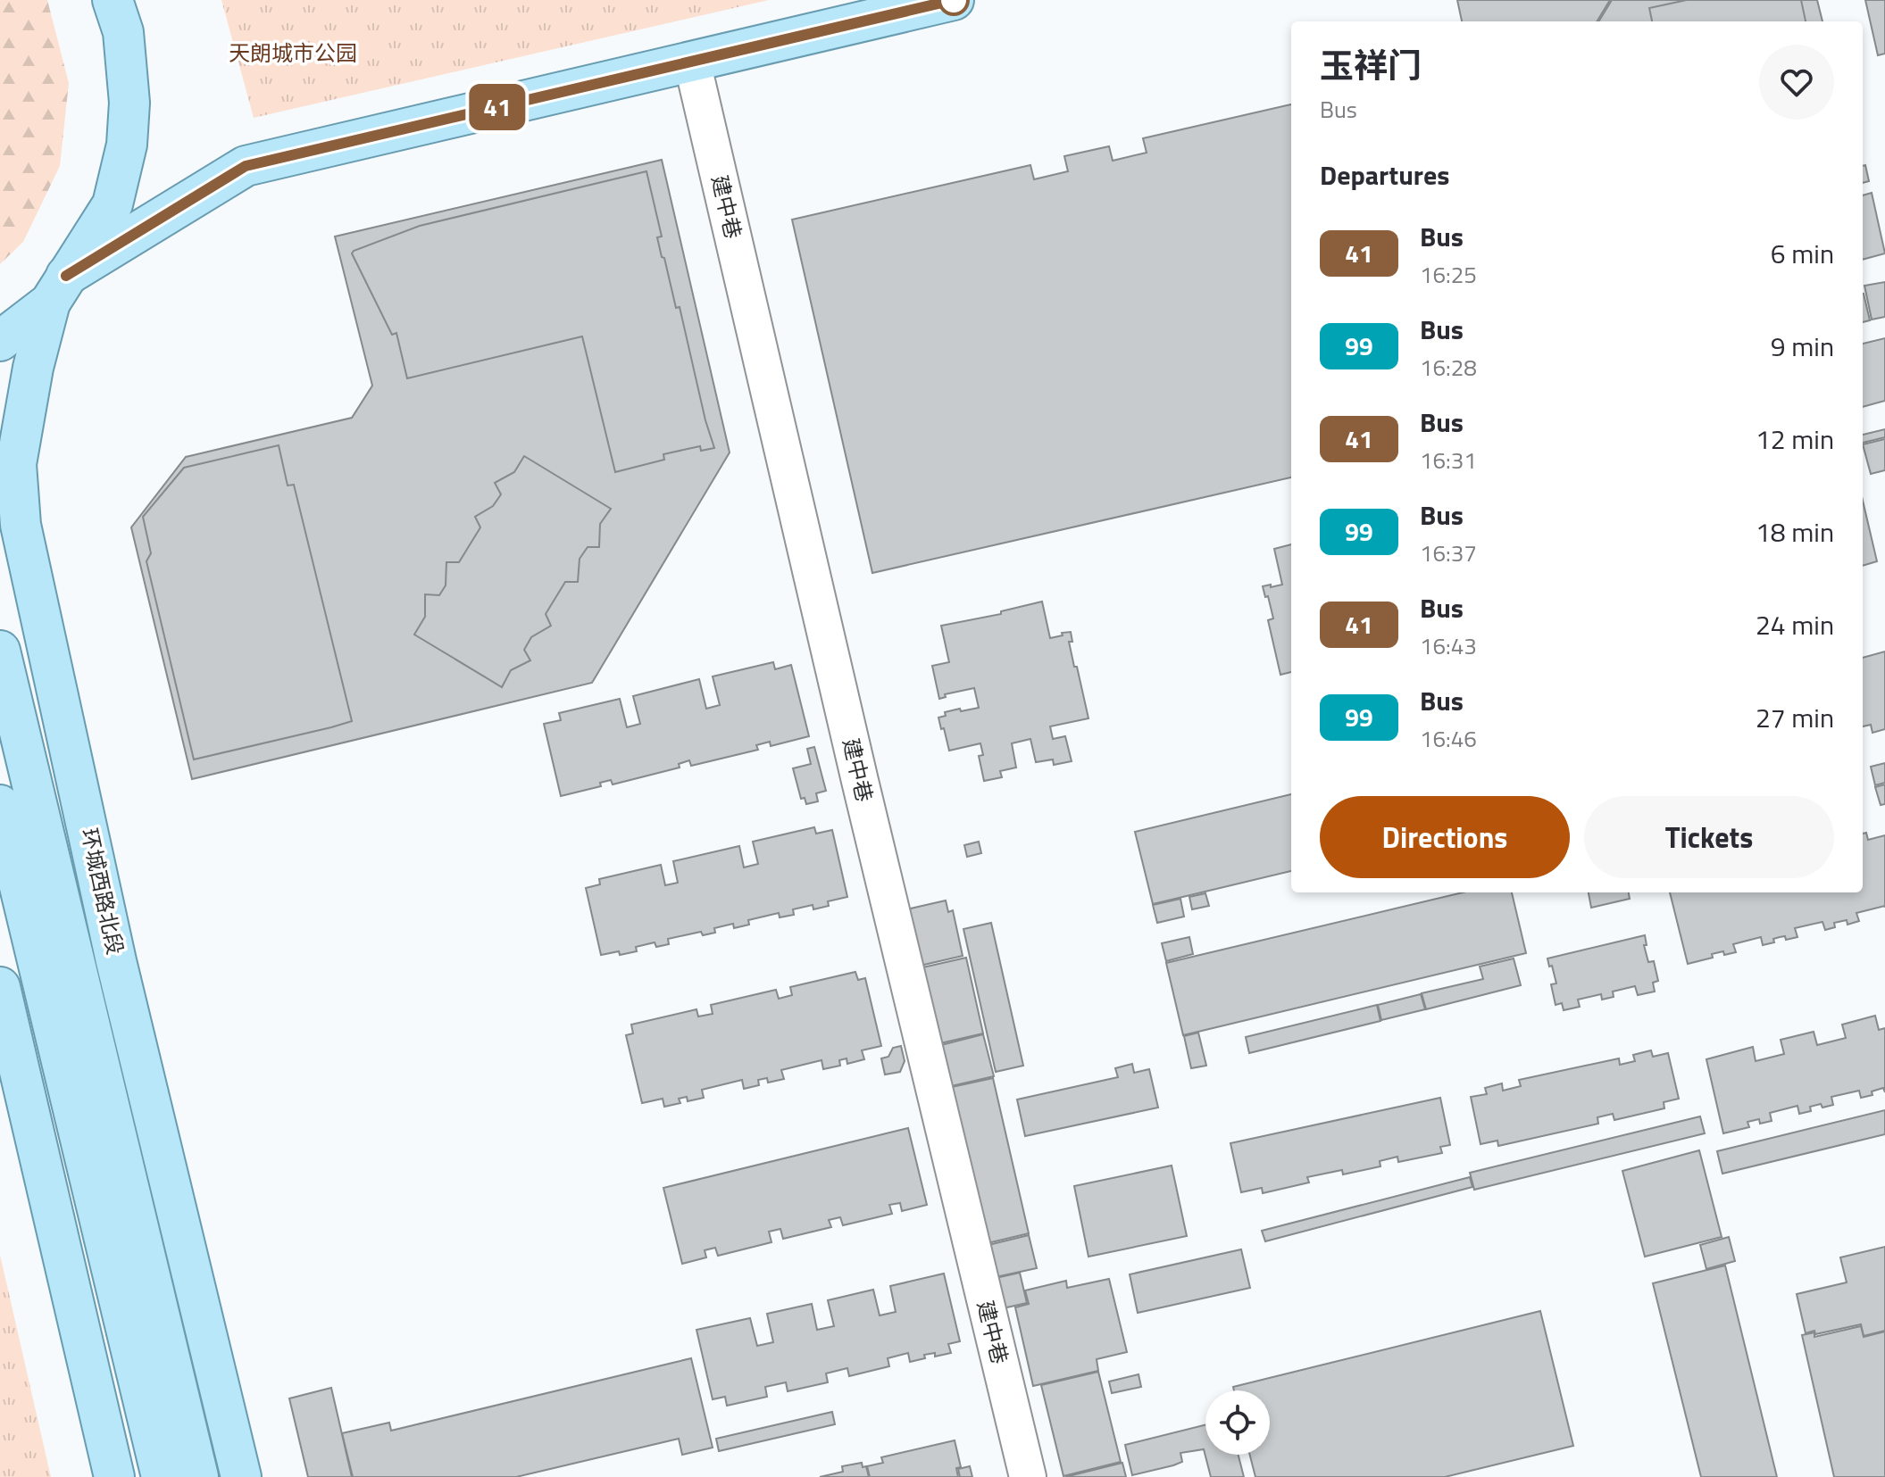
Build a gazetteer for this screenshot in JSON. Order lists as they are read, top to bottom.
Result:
{
  "streets": {
    "main road": ["环城西路北段"],
    "street": ["建中巷"]
  },
  "parks": ["天朗城市公园"],
  "lines": ["bus line 41"],
  "page": {
    "on_map": "41",
    "heading": [
      ["玉祥门", "Bus"],
      "Departures"
    ],
    "list": [
      {
        "mark": "41",
        "name": "Bus",
        "note": "16:25",
        "value": "6 min"
      },
      {
        "mark": "99",
        "name": "Bus",
        "note": "16:28",
        "value": "9 min"
      },
      {
        "mark": "41",
        "name": "Bus",
        "note": "16:31",
        "value": "12 min"
      },
      {
        "mark": "99",
        "name": "Bus",
        "note": "16:37",
        "value": "18 min"
      },
      {
        "mark": "41",
        "name": "Bus",
        "note": "16:43",
        "value": "24 min"
      },
      {
        "mark": "99",
        "name": "Bus",
        "note": "16:46",
        "value": "27 min"
      }
    ],
    "buttons": ["Directions", "Tickets"]
  }
}
